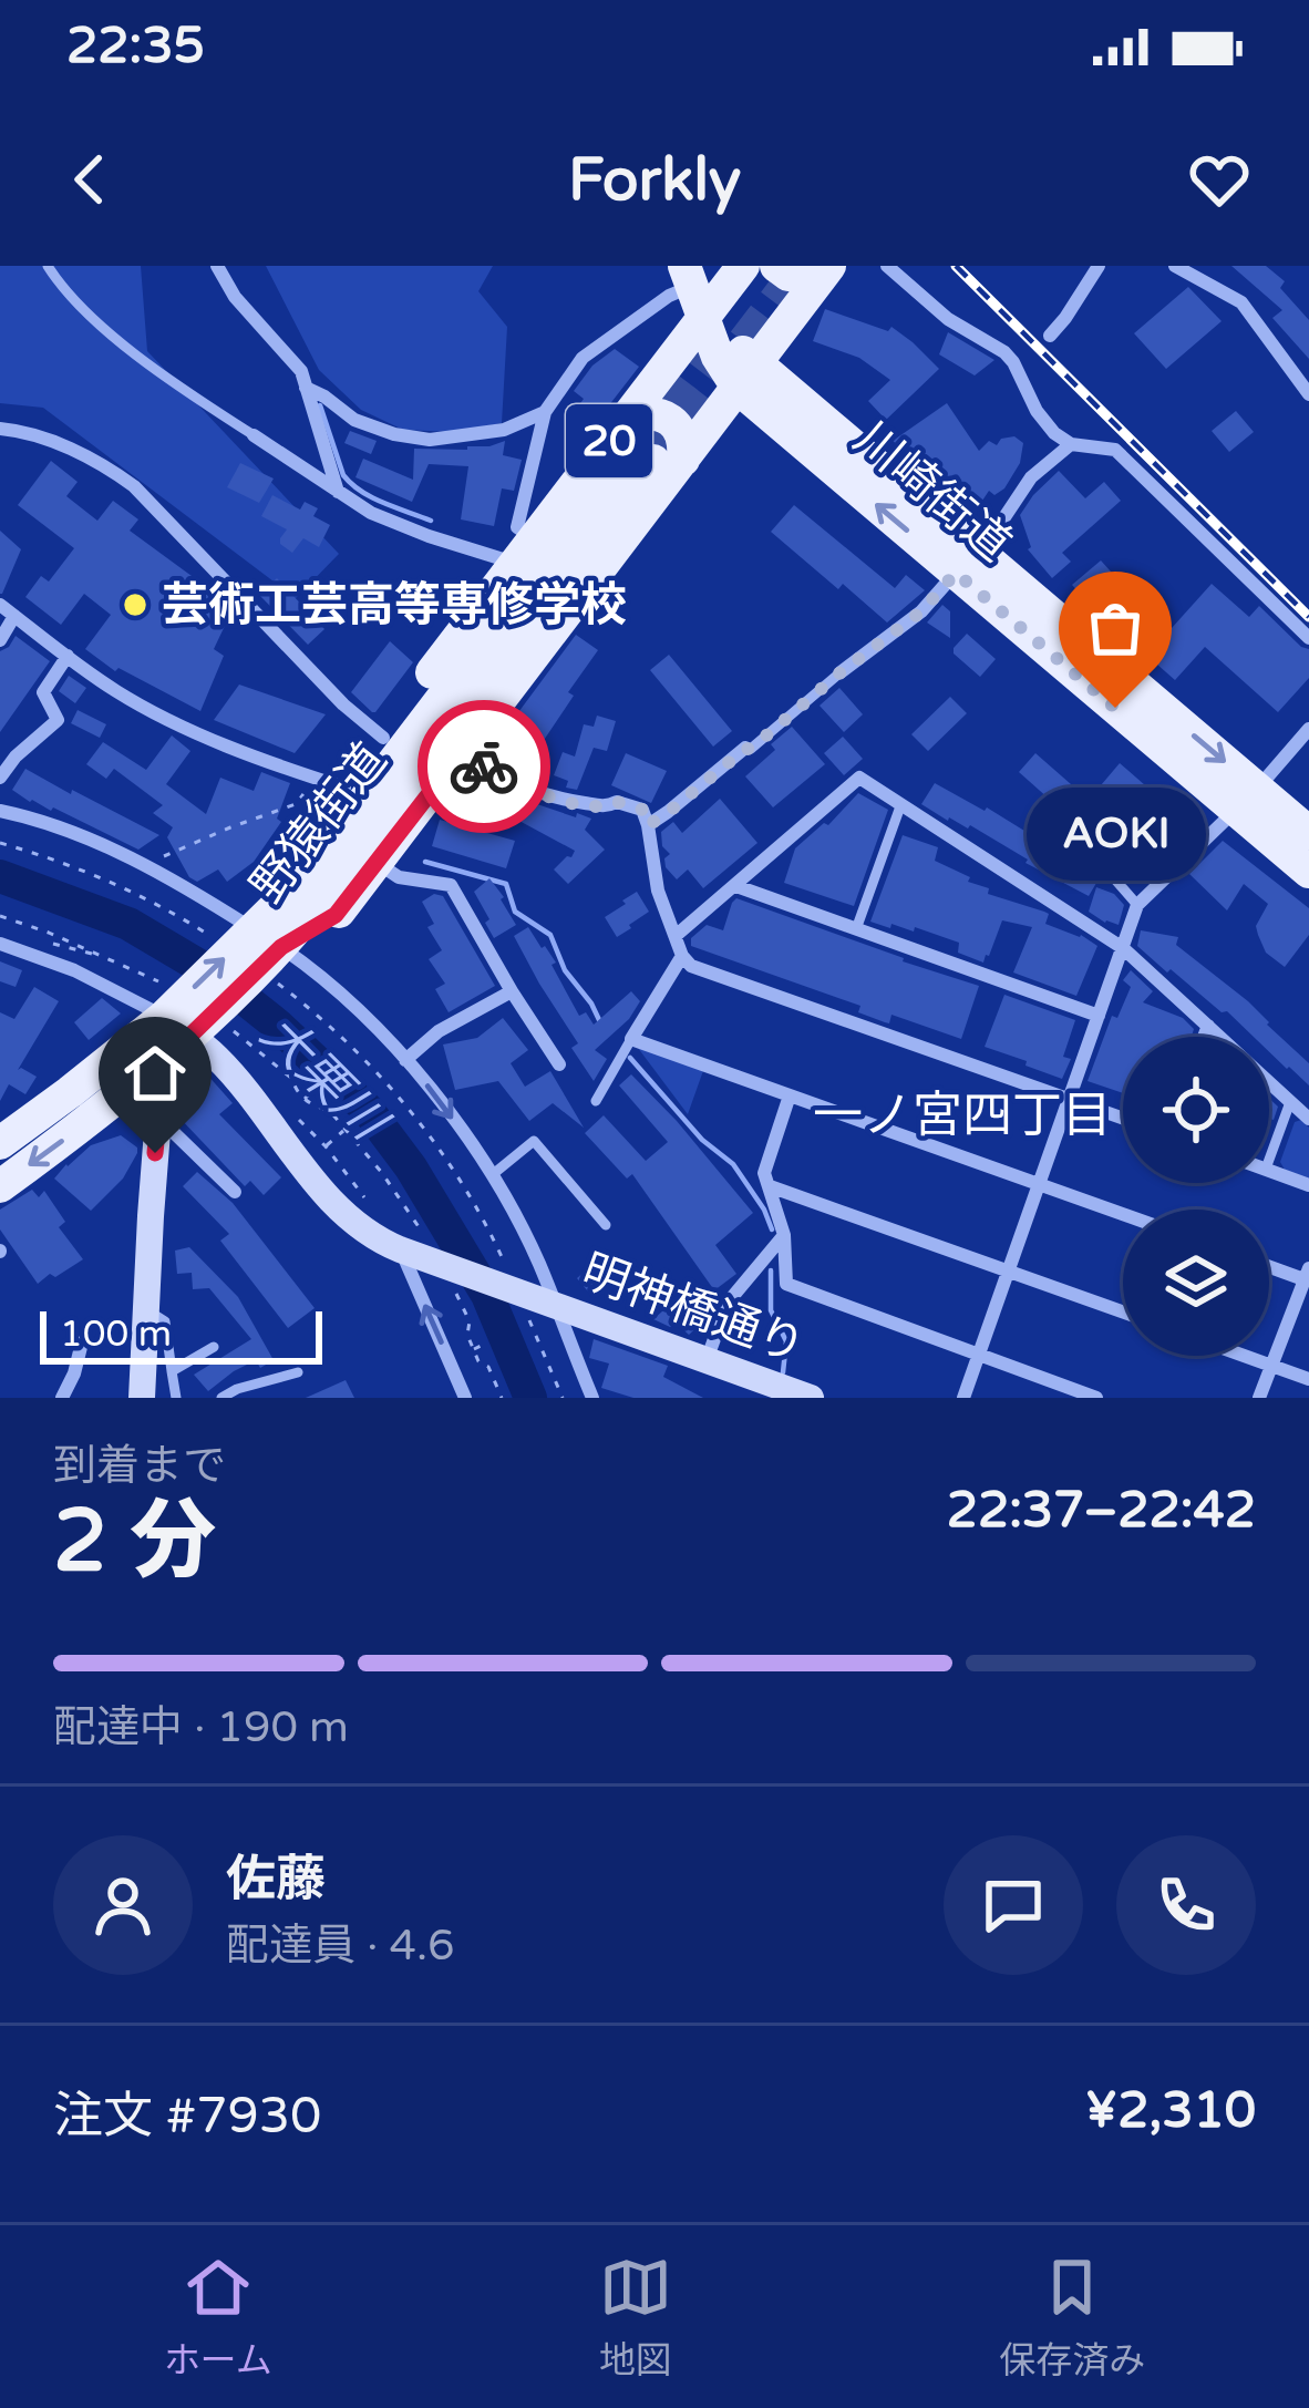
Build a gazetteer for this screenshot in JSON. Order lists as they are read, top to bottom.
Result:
{
  "streets": {
    "main road": ["20", "川崎街道", "野猿街道"],
    "street": ["明神橋通り"]
  },
  "crossings": [
    ["20", "川崎街道"],
    ["20", "野猿街道"],
    ["野猿街道", "明神橋通り"]
  ],
  "districts": ["一ノ宮四丁目"],
  "water": ["大栗川"],
  "places": ["芸術工芸高等専修学校", "AOKI"],
  "scale_bar": "100 m",
  "page": {
    "status": "22:35",
    "header": "Forkly",
    "bubble": "AOKI",
    "scale": "100 m",
    "heading": ["2 分", "到着まで", "22:37–22:42"],
    "panel": [
      "佐藤",
      "配達員 · 4.6",
      "注文 #7930",
      "¥2,310"
    ],
    "bar": "配達中 · 190 m",
    "tabs": ["ホーム", "地図", "保存済み"]
  }
}
